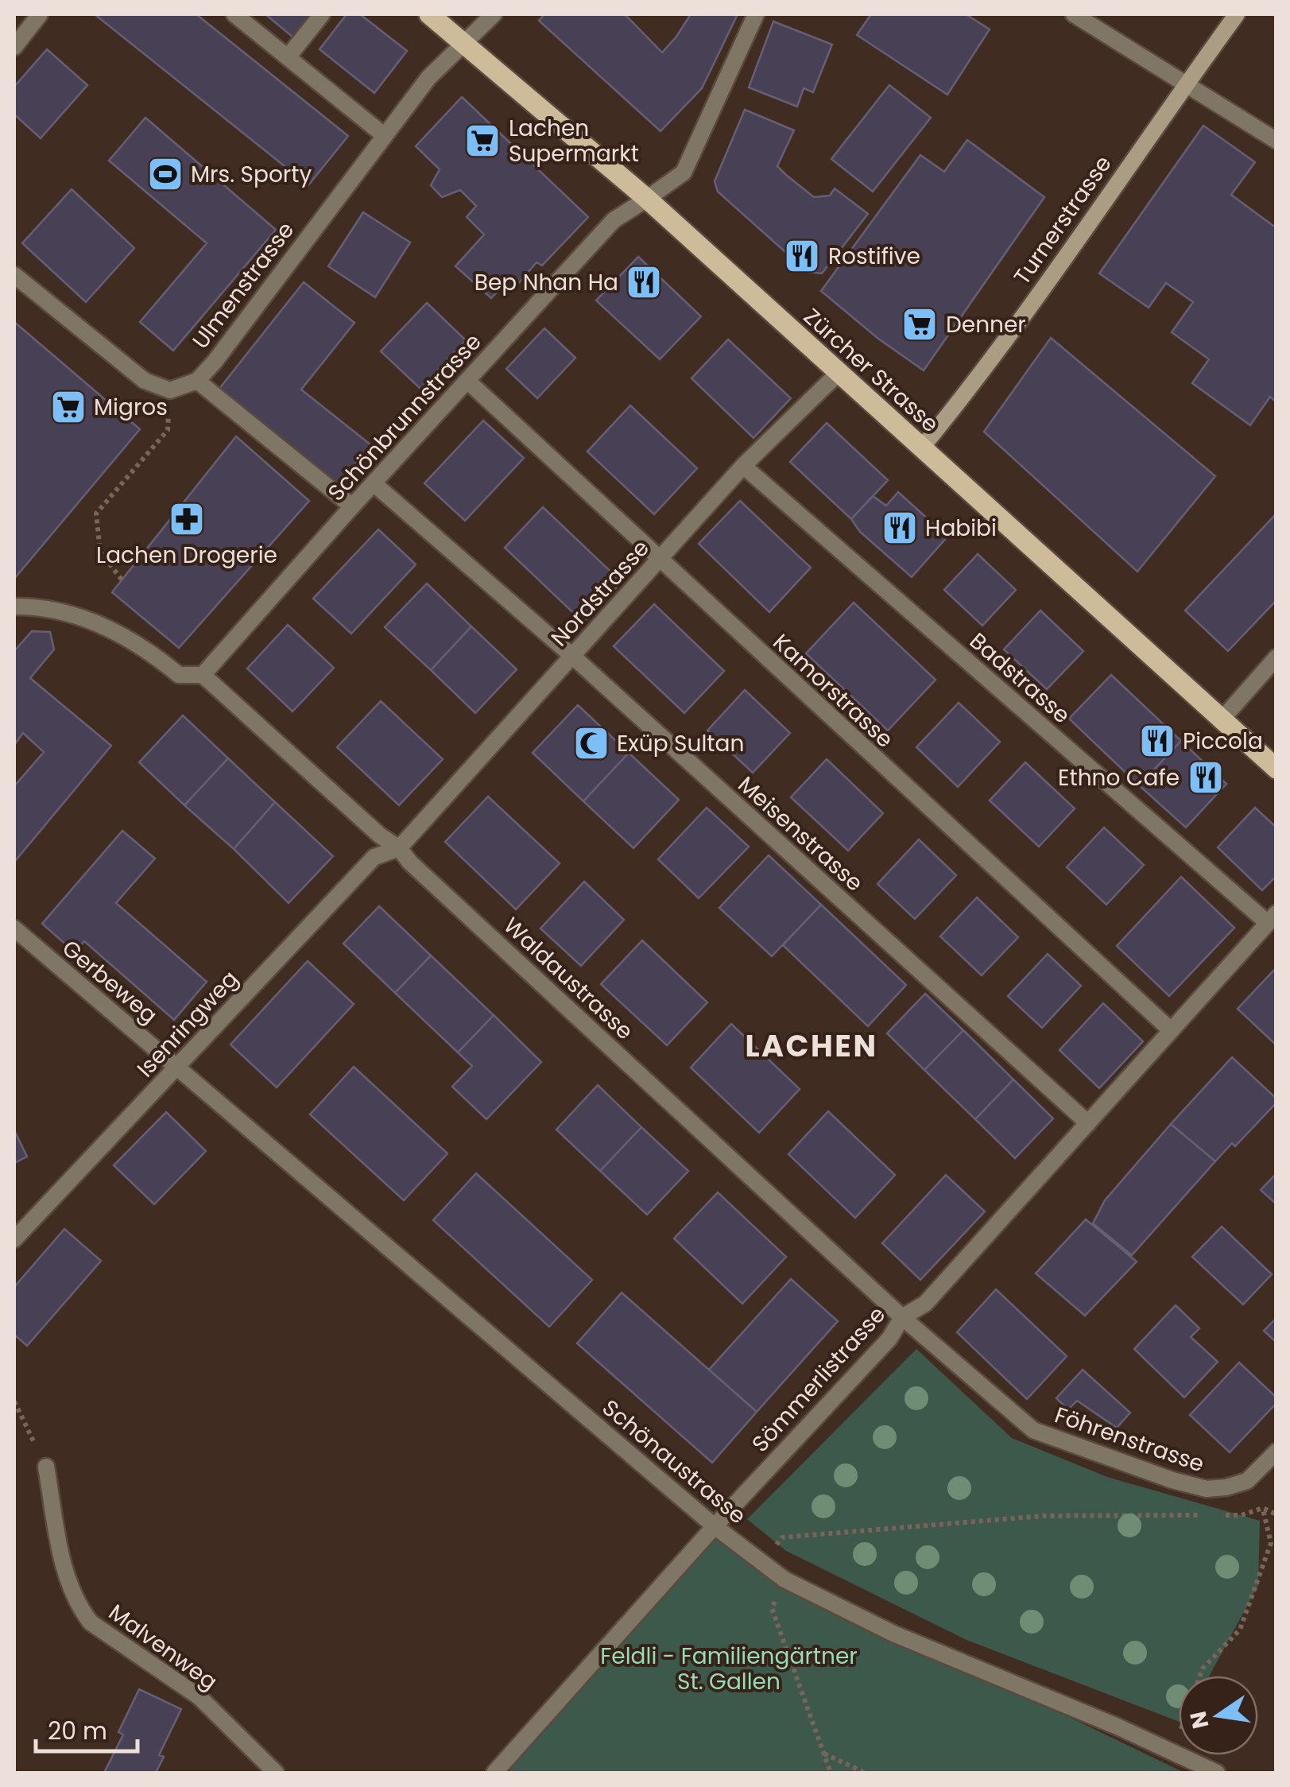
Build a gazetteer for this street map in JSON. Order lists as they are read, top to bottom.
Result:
{
  "streets": {
    "main road": ["Zürcher Strasse"],
    "street": [
      "Turnerstrasse",
      "Ulmenstrasse",
      "Schönbrunnstrasse",
      "Nordstrasse",
      "Badstrasse",
      "Kamorstrasse",
      "Meisenstrasse",
      "Waldaustrasse",
      "Gerbeweg",
      "Isenringweg",
      "Sömmerlistrasse",
      "Föhrenstrasse",
      "Schönaustrasse",
      "Malvenweg"
    ]
  },
  "crossings": [
    ["Turnerstrasse", "Zürcher Strasse"],
    ["Ulmenstrasse", "Zürcher Strasse"],
    ["Zürcher Strasse", "Schönbrunnstrasse"],
    ["Zürcher Strasse", "Nordstrasse"],
    ["Schönbrunnstrasse", "Kamorstrasse"],
    ["Schönbrunnstrasse", "Meisenstrasse"],
    ["Schönbrunnstrasse", "Waldaustrasse"],
    ["Nordstrasse", "Badstrasse"],
    ["Nordstrasse", "Kamorstrasse"],
    ["Nordstrasse", "Meisenstrasse"],
    ["Nordstrasse", "Waldaustrasse"],
    ["Nordstrasse", "Isenringweg"],
    ["Badstrasse", "Sömmerlistrasse"],
    ["Kamorstrasse", "Sömmerlistrasse"],
    ["Meisenstrasse", "Sömmerlistrasse"],
    ["Waldaustrasse", "Isenringweg"],
    ["Waldaustrasse", "Sömmerlistrasse"],
    ["Waldaustrasse", "Föhrenstrasse"],
    ["Gerbeweg", "Isenringweg"],
    ["Gerbeweg", "Schönaustrasse"],
    ["Isenringweg", "Schönaustrasse"],
    ["Sömmerlistrasse", "Föhrenstrasse"],
    ["Sömmerlistrasse", "Schönaustrasse"]
  ],
  "districts": ["LACHEN"],
  "parks": ["Feldli - Familiengärtner St. Gallen"],
  "places": {
    "supermarket": ["Lachen Supermarkt", "Denner", "Migros"],
    "sports": ["Mrs. Sporty"],
    "restaurant": [
      "Rostifive",
      "Bep Nhan Ha",
      "Habibi",
      "Piccola",
      "Ethno Cafe"
    ],
    "pharmacy": ["Lachen Drogerie"],
    "mosque": ["Exüp Sultan"]
  },
  "scale_bar": "20 m",
  "north": "left"
}
